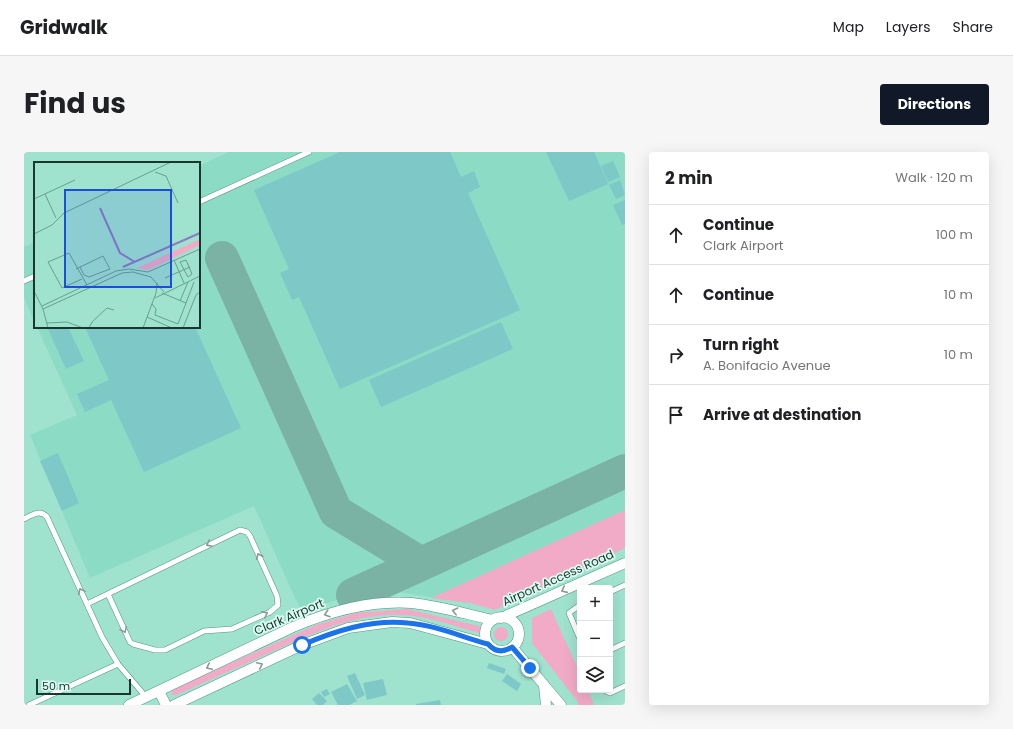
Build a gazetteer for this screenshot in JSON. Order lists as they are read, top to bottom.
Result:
{
  "streets": {
    "street": ["Airport Access Road", "Clark Airport"]
  },
  "crossings": [
    ["Airport Access Road", "Clark Airport"]
  ],
  "one_way": ["Airport Access Road"],
  "scale_bar": "50 m",
  "page": {
    "header": "Gridwalk",
    "nav": ["Map", "Layers", "Share"],
    "title": "Find us",
    "buttons": "Directions",
    "heading": ["2 min", "Walk · 120 m"],
    "list": [
      ["Continue", "Clark Airport", "100 m"],
      ["Continue", "10 m"],
      ["Turn right", "A. Bonifacio Avenue", "10 m"],
      "Arrive at destination"
    ],
    "map_buttons": ["+", "−"],
    "scale": "50 m"
  }
}
